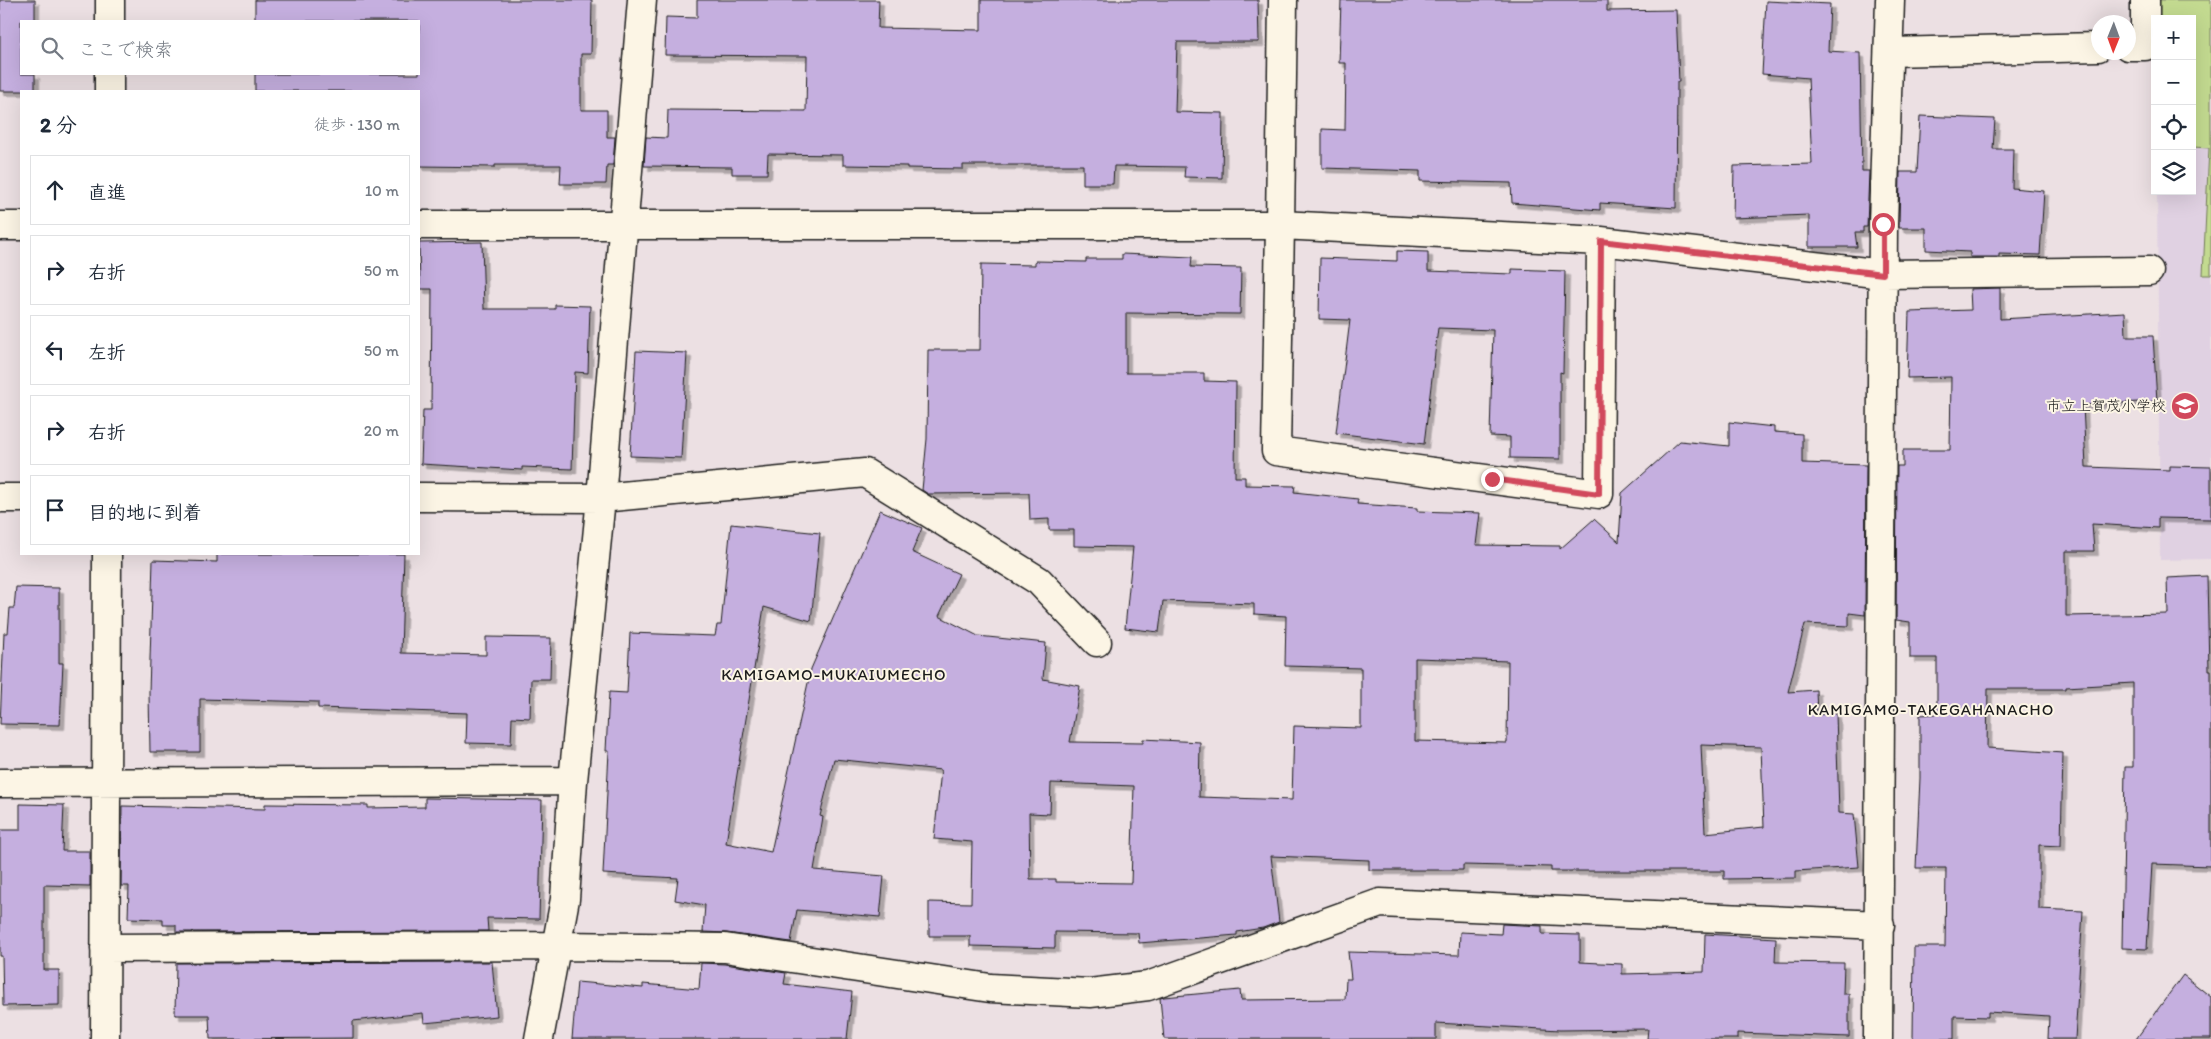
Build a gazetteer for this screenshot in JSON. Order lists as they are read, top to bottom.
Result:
{
  "districts": ["KAMIGAMO-MUKAIUMECHO", "KAMIGAMO-TAKEGAHANACHO"],
  "places": {
    "school or university": ["市立上賀茂小学校"]
  },
  "north": "bottom",
  "page": {
    "map_buttons": ["+", "−"],
    "search": "ここで検索",
    "heading": ["2 分", "徒歩 · 130 m"],
    "list": [
      ["直進", "10 m"],
      ["右折", "50 m"],
      ["左折", "50 m"],
      ["右折", "20 m"],
      "目的地に到着"
    ]
  }
}
